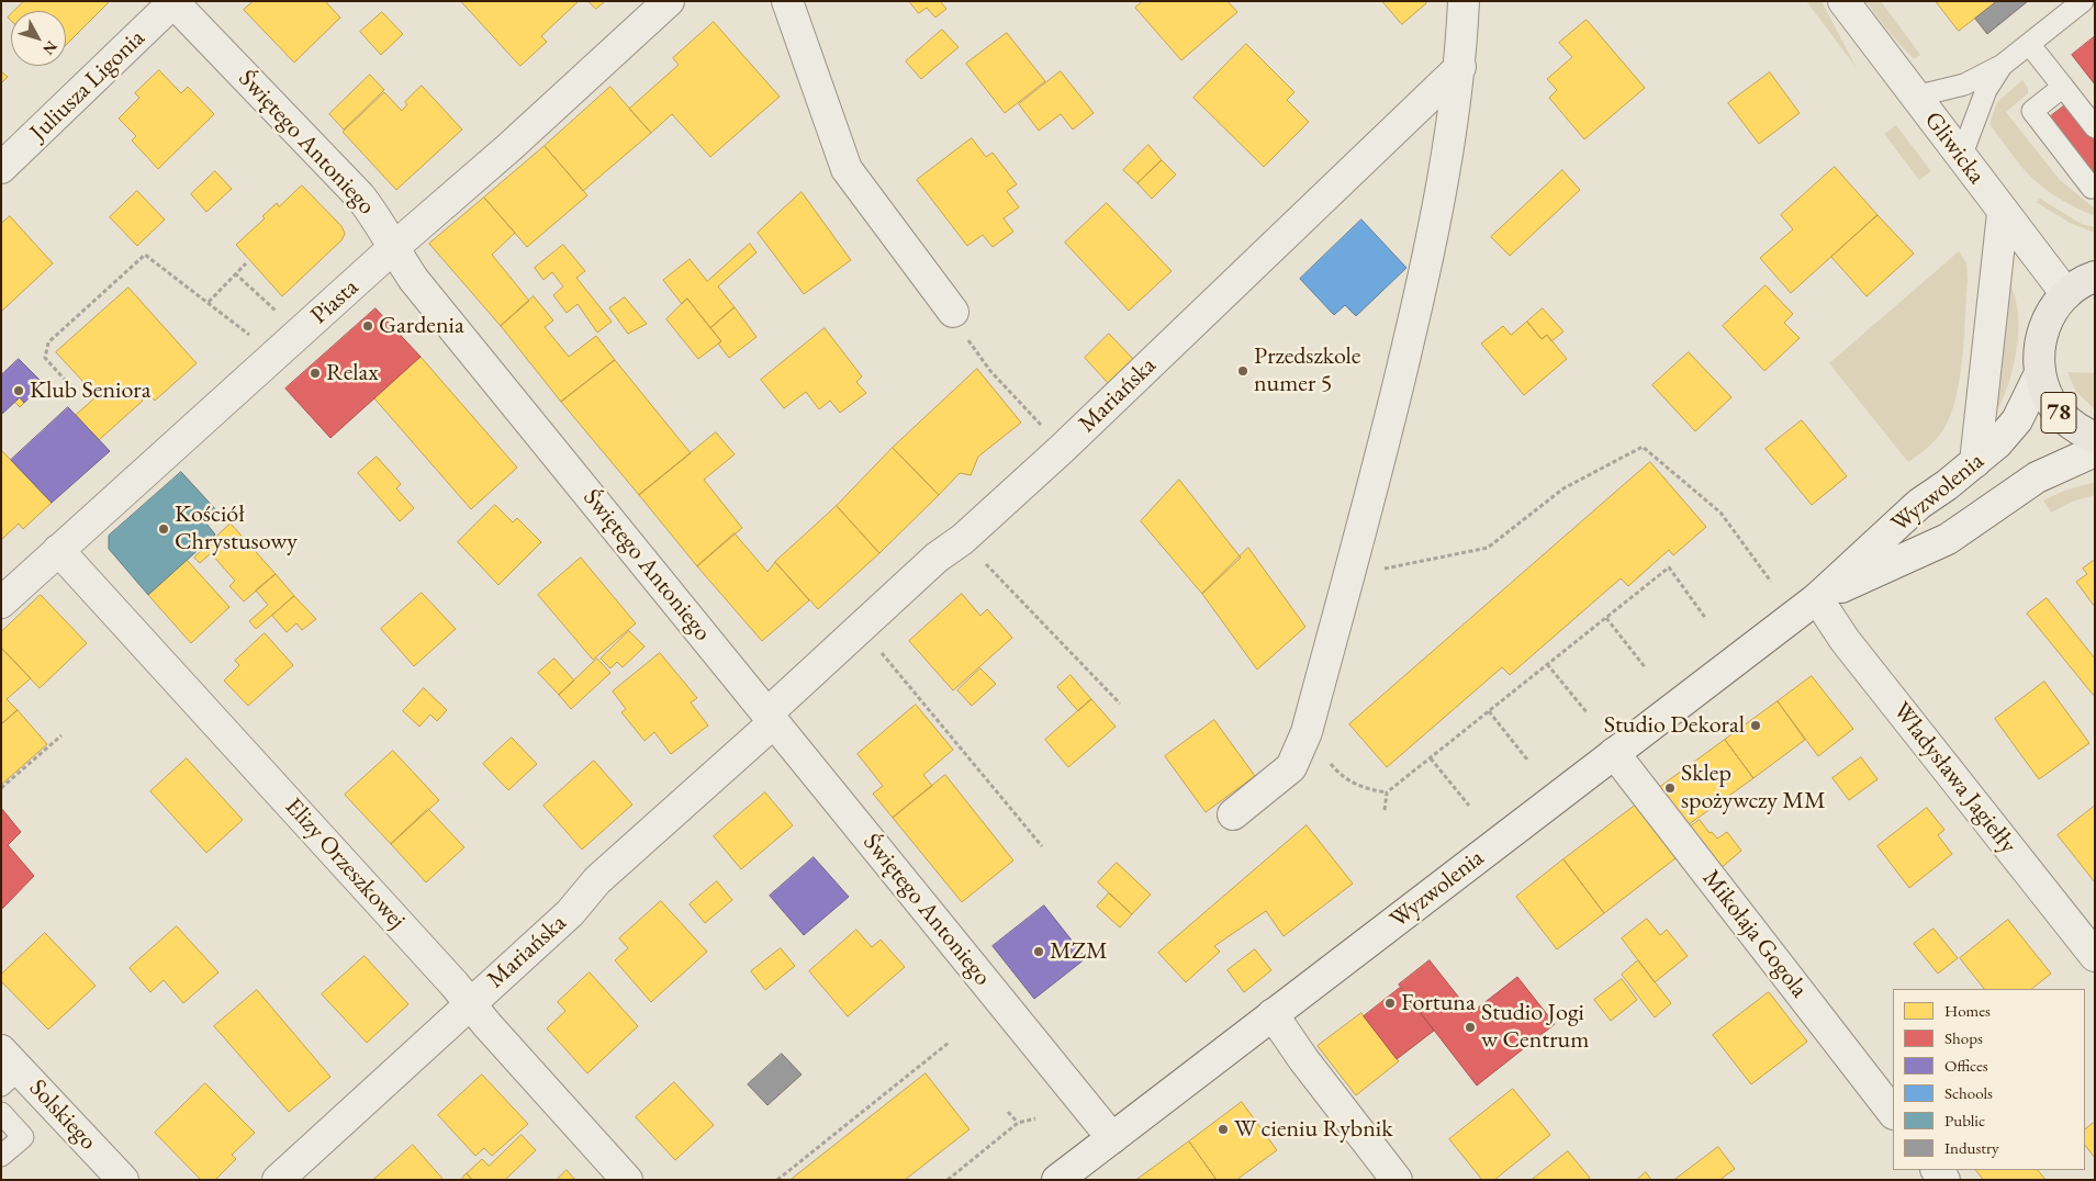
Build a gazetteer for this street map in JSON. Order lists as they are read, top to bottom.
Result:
{
  "streets": {
    "main road": ["78"],
    "street": [
      "Juliusza Ligonia",
      "Świętego Antoniego",
      "Gliwicka",
      "Piasta",
      "Mariańska",
      "Wyzwolenia",
      "Władysława Jagiełły",
      "Elizy Orzeszkowej",
      "Mikołaja Gogola",
      "Solskiego"
    ]
  },
  "crossings": [
    ["Juliusza Ligonia", "Świętego Antoniego"],
    ["Świętego Antoniego", "Piasta"],
    ["Świętego Antoniego", "Mariańska"],
    ["Świętego Antoniego", "Wyzwolenia"],
    ["Gliwicka", "78"],
    ["Piasta", "Elizy Orzeszkowej"],
    ["Mariańska", "Elizy Orzeszkowej"],
    ["78", "Wyzwolenia"],
    ["Wyzwolenia", "Władysława Jagiełły"],
    ["Wyzwolenia", "Mikołaja Gogola"]
  ],
  "places": [
    "Gardenia",
    "Przedszkole numer 5",
    "Relax",
    "Klub Seniora",
    "Kościół Chrystusowy",
    "Studio Dekoral",
    "Sklep spożywczy MM",
    "MZM",
    "Fortuna",
    "Studio Jogi w Centrum",
    "W cieniu Rybnik"
  ],
  "legend": [
    "Homes",
    "Shops",
    "Offices",
    "Schools",
    "Public",
    "Industry"
  ],
  "north": "bottom right"
}
